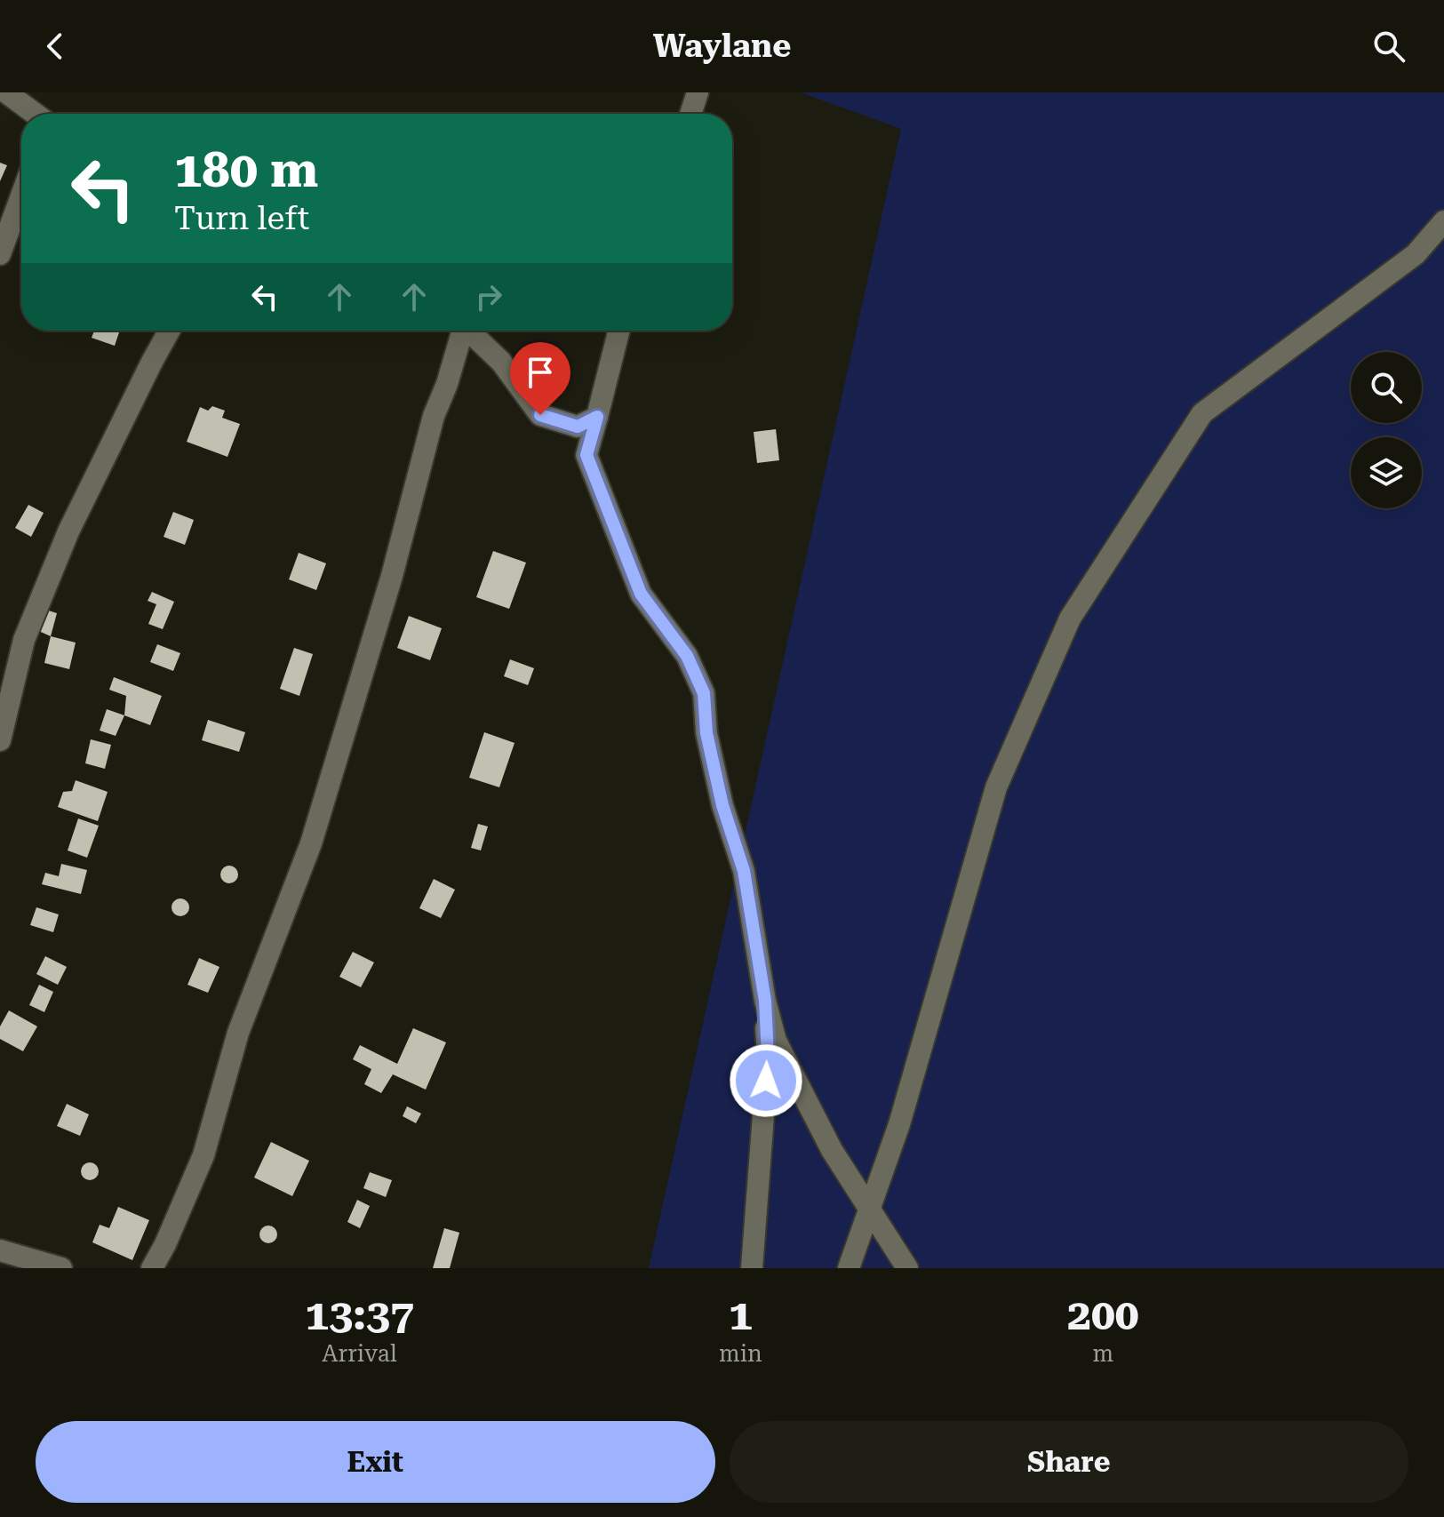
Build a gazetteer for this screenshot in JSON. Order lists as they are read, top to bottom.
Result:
{
  "page": {
    "header": "Waylane",
    "turn": ["180 m", "Turn left"],
    "eta": [
      "13:37",
      "Arrival",
      "1",
      "min",
      "200",
      "m"
    ],
    "buttons": ["Exit", "Share"]
  }
}
